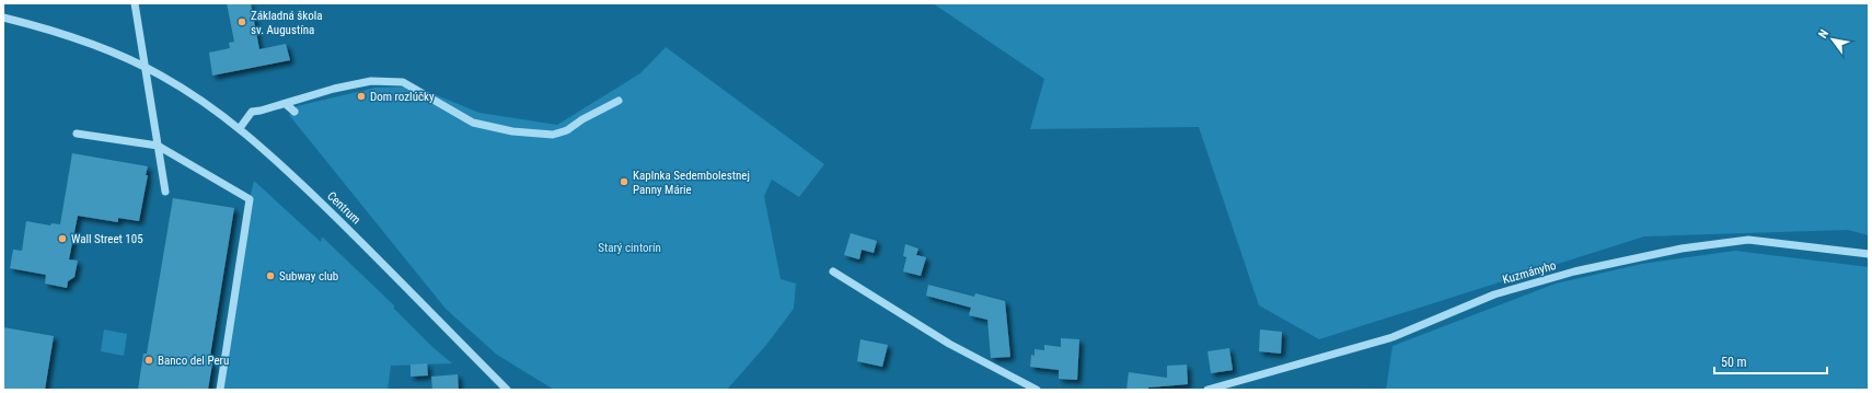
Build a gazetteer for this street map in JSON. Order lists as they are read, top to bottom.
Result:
{
  "streets": {
    "street": ["Centrum", "Kuzmányho"]
  },
  "parks": ["Starý cintorín"],
  "places": [
    "Základná škola sv. Augustína",
    "Dom rozlúčky",
    "Kaplnka Sedembolestnej Panny Márie",
    "Wall Street 105",
    "Subway club",
    "Banco del Peru"
  ],
  "scale_bar": "50 m",
  "north": "top left"
}
